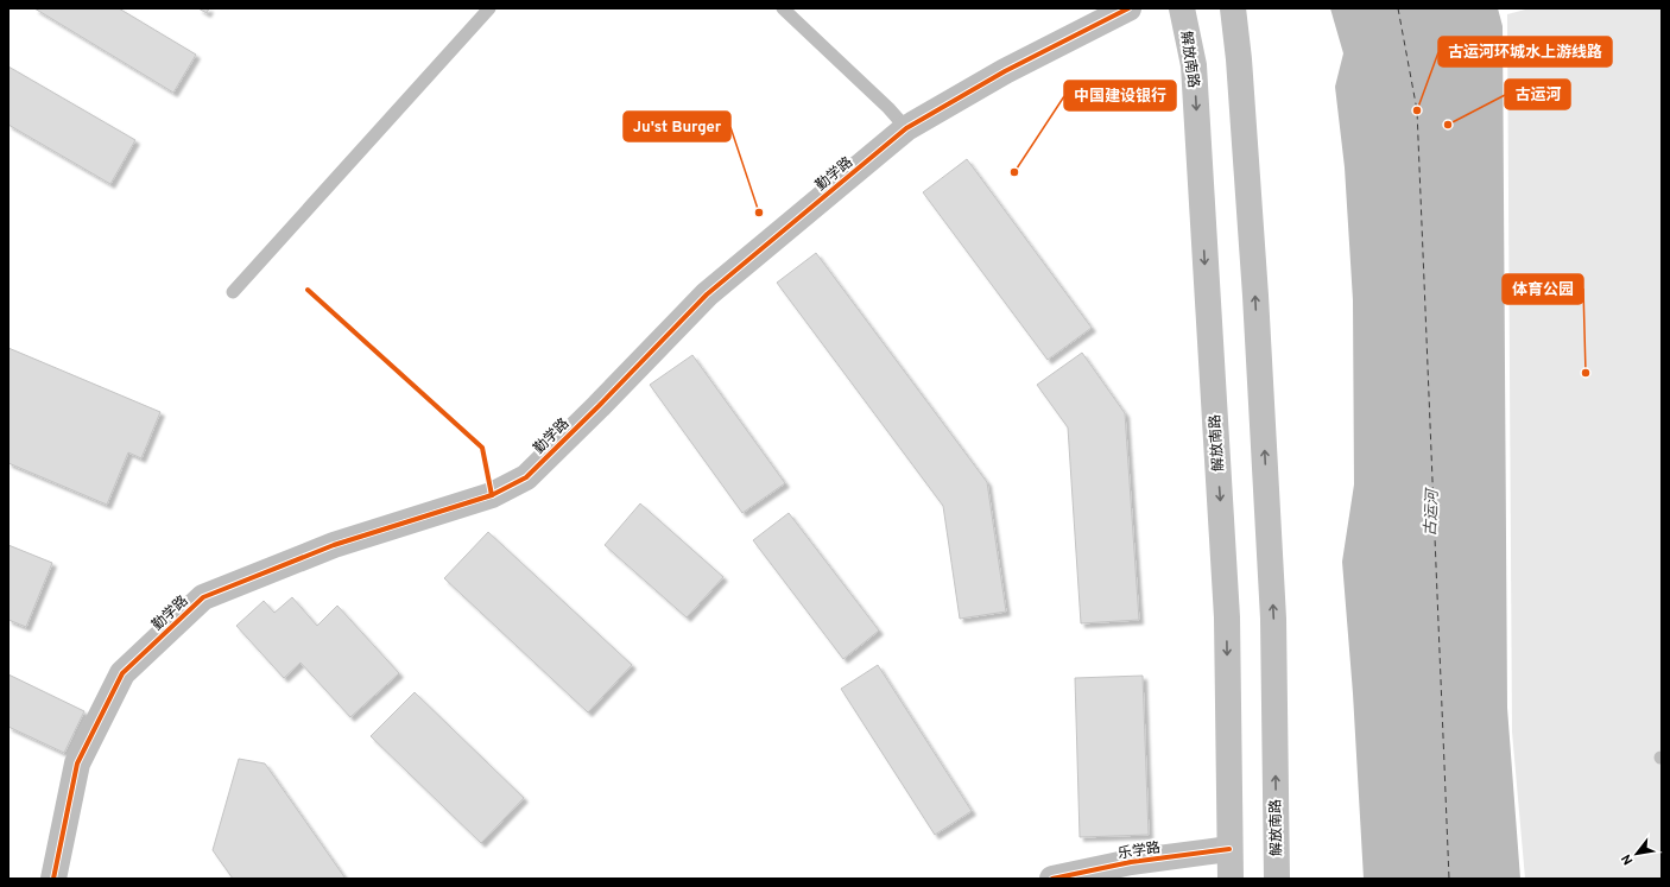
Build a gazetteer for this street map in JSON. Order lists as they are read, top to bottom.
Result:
{
  "streets": {
    "main road": ["解放南路"],
    "street": ["勤学路", "乐学路"]
  },
  "crossings": [
    ["解放南路", "乐学路"]
  ],
  "water": ["古运河"],
  "places": [
    "古运河环城水上游线路",
    "古运河",
    "中国建设银行",
    "Ju'st Burger",
    "体育公园"
  ],
  "north": "bottom left"
}
